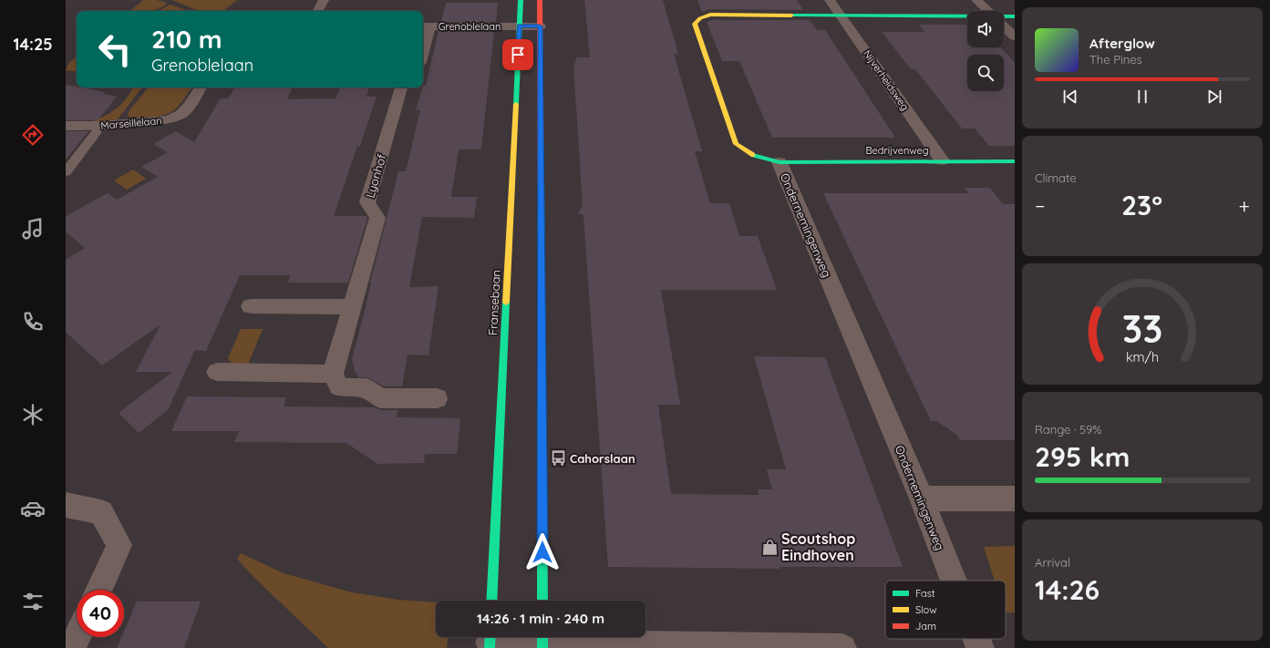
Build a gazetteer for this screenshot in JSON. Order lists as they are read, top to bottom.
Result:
{
  "streets": {
    "street": [
      "Grenoblelaan",
      "Nijverheidsweg",
      "Marseillelaan",
      "Bedrijvenweg",
      "Lyonhof",
      "Ondernemingenweg",
      "Fransebaan"
    ]
  },
  "crossings": [
    ["Grenoblelaan", "Fransebaan"],
    ["Nijverheidsweg", "Bedrijvenweg"],
    ["Nijverheidsweg", "Ondernemingenweg"],
    ["Bedrijvenweg", "Ondernemingenweg"]
  ],
  "places": {
    "bus stop": ["Cahorslaan"],
    "shop": ["Scoutshop Eindhoven"]
  },
  "legend": ["Fast", "Slow", "Jam"],
  "page": {
    "tabs": "14:25",
    "turn": ["210 m", "Grenoblelaan"],
    "song": ["Afterglow", "The Pines"],
    "tile": [
      "Climate",
      ["Range · 59%", "295 km"],
      ["Arrival", "14:26"]
    ],
    "heat": ["−", "23°", "+"],
    "limit": "40",
    "trip": "14:26 · 1 min · 240 m",
    "gauge": ["33", "km/h"]
  }
}
